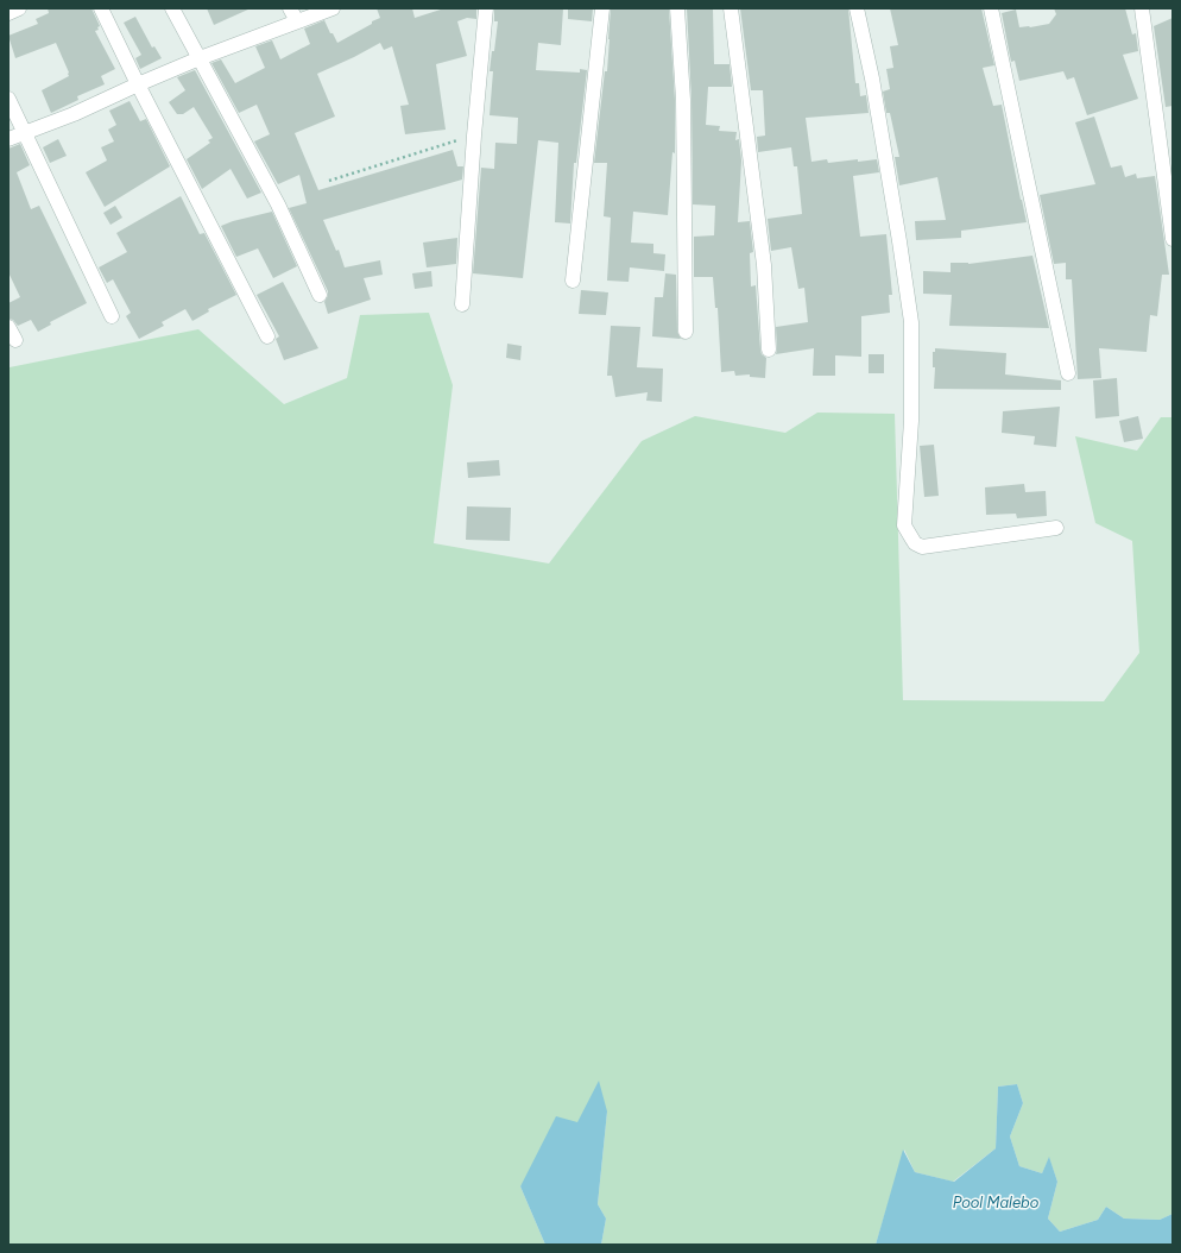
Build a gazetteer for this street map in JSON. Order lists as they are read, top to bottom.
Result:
{
  "water": ["Pool Malebo"]
}
